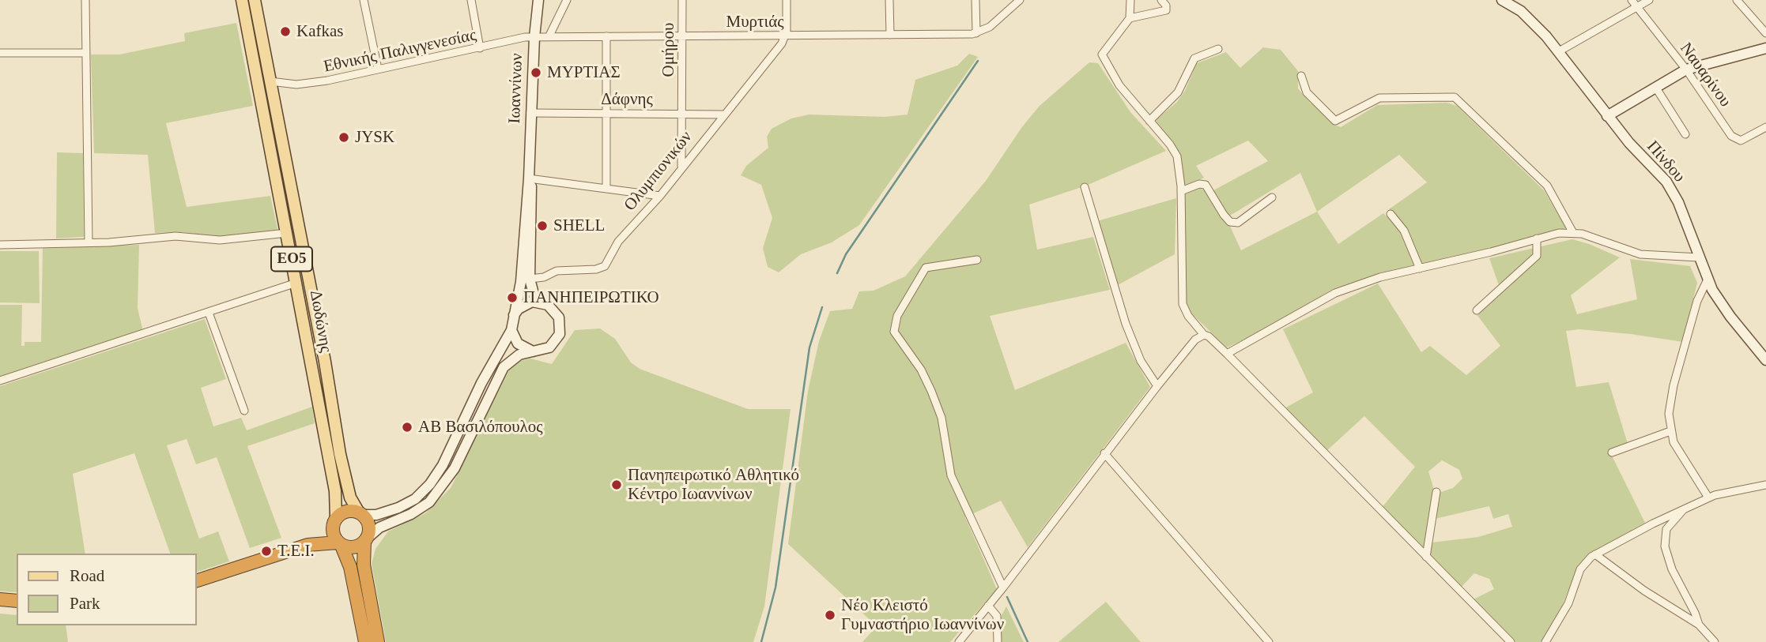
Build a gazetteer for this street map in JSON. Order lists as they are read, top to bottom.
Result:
{
  "streets": {
    "highway": ["ΕΟ5"],
    "main road": ["Ιωαννίνων", "Πίνδου", "Δωδώνης"],
    "street": [
      "Μυρτιάς",
      "Ομήρου",
      "Εθνικής Παλιγγενεσίας",
      "Ναυαρίνου",
      "Δάφνης",
      "Ολυμπιονικών"
    ]
  },
  "crossings": [
    ["Μυρτιάς", "Ομήρου"],
    ["Μυρτιάς", "Εθνικής Παλιγγενεσίας"],
    ["Μυρτιάς", "Ιωαννίνων"],
    ["Μυρτιάς", "Ολυμπιονικών"],
    ["Ομήρου", "Δάφνης"],
    ["Ομήρου", "Ολυμπιονικών"],
    ["Εθνικής Παλιγγενεσίας", "Ιωαννίνων"],
    ["Εθνικής Παλιγγενεσίας", "Δωδώνης"],
    ["Ιωαννίνων", "Δάφνης"],
    ["Δάφνης", "Ολυμπιονικών"],
    ["ΕΟ5", "Δωδώνης"]
  ],
  "places": [
    "Kafkas",
    "ΜΥΡΤΙΑΣ",
    "JYSK",
    "SHELL",
    "ΠΑΝΗΠΕΙΡΩΤΙΚΟ",
    "ΑΒ Βασιλόπουλος",
    "Πανηπειρωτικό Αθλητικό Κέντρο Ιωαννίνων",
    "Τ.Ε.Ι.",
    "Νέο Κλειστό Γυμναστήριο Ιωαννίνων"
  ],
  "legend": ["Road", "Park"]
}
